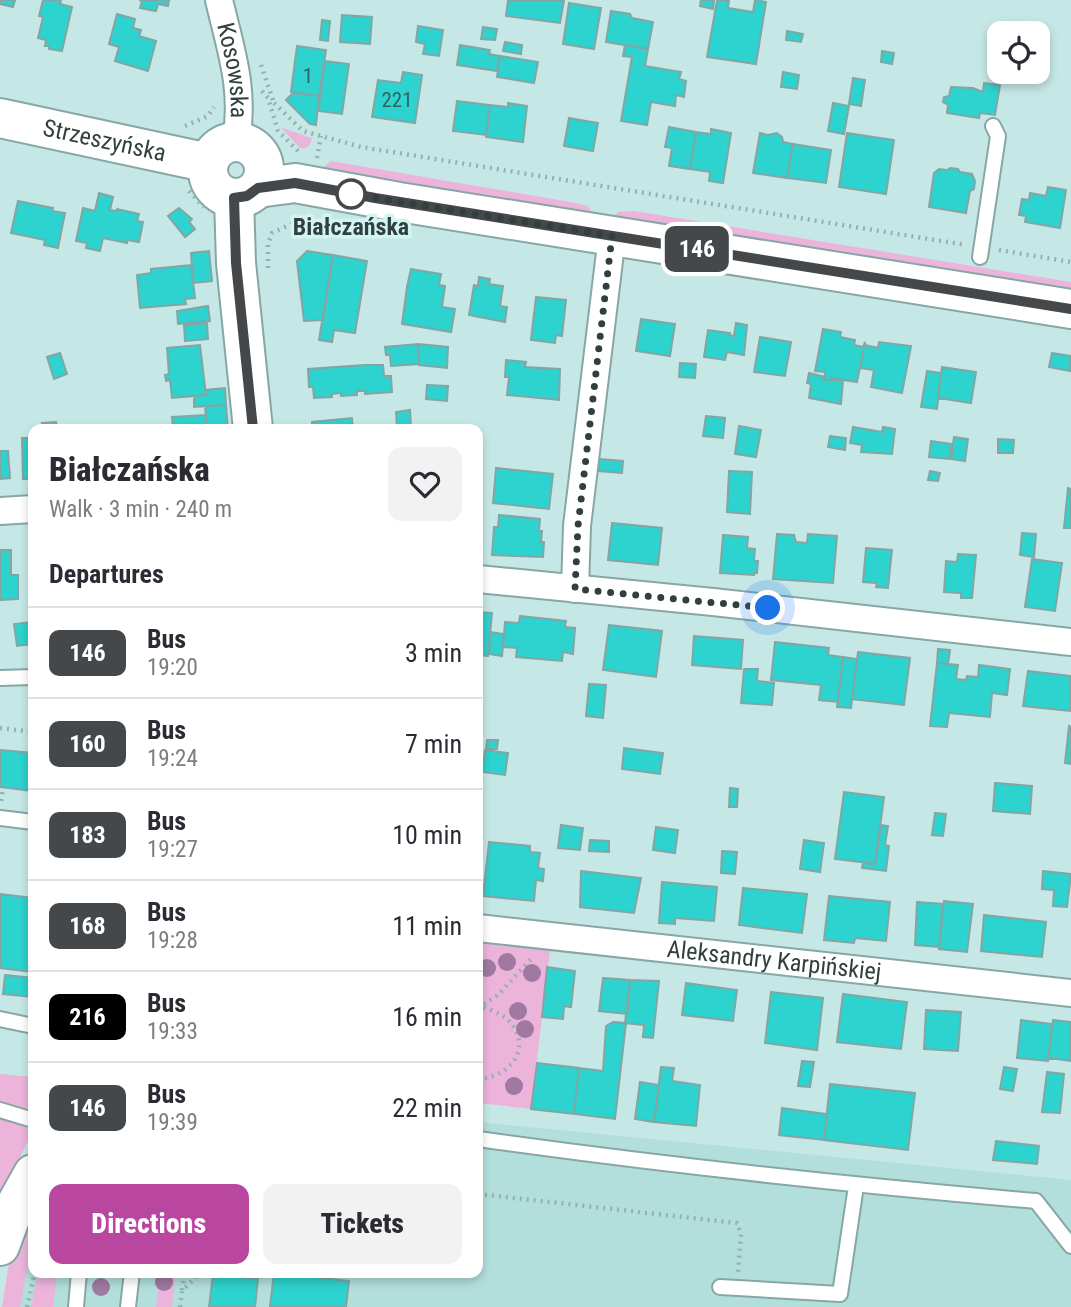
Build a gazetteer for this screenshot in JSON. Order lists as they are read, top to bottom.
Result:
{
  "streets": {
    "street": ["Kosowska", "Strzeszyńska", "Aleksandry Karpińskiej"]
  },
  "crossings": [
    ["Kosowska", "Strzeszyńska"]
  ],
  "places": ["Białczańska"],
  "lines": ["bus line 146"],
  "house_numbers": ["1", "221"],
  "page": {
    "on_map": "146",
    "heading": [
      ["Białczańska", "Walk · 3 min · 240 m"],
      "Departures"
    ],
    "list": [
      {
        "mark": "146",
        "name": "Bus",
        "note": "19:20",
        "value": "3 min"
      },
      {
        "mark": "160",
        "name": "Bus",
        "note": "19:24",
        "value": "7 min"
      },
      {
        "mark": "183",
        "name": "Bus",
        "note": "19:27",
        "value": "10 min"
      },
      {
        "mark": "168",
        "name": "Bus",
        "note": "19:28",
        "value": "11 min"
      },
      {
        "mark": "216",
        "name": "Bus",
        "note": "19:33",
        "value": "16 min"
      },
      {
        "mark": "146",
        "name": "Bus",
        "note": "19:39",
        "value": "22 min"
      }
    ],
    "buttons": ["Directions", "Tickets"]
  }
}
